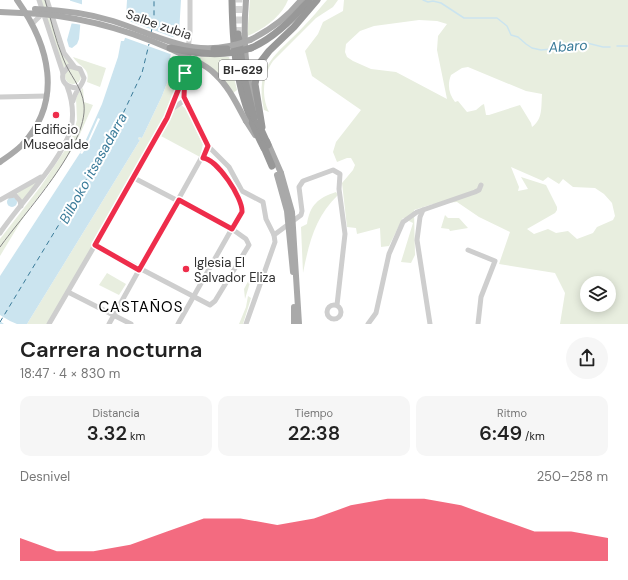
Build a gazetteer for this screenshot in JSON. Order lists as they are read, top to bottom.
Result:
{
  "streets": {
    "highway": ["Salbe zubia", "BI-629"]
  },
  "districts": ["CASTAÑOS"],
  "water": ["Abaro", "Bilboko itsasadarra"],
  "places": ["Edificio Museoalde", "Iglesia El Salvador Eliza"],
  "page": {
    "heading": ["Carrera nocturna", "18:47 · 4 × 830 m"],
    "stats": [
      ["Distancia", "3.32 km"],
      ["Tiempo", "22:38"],
      ["Ritmo", "6:49 /km"]
    ],
    "chart": ["Desnivel", "250–258 m"]
  }
}
